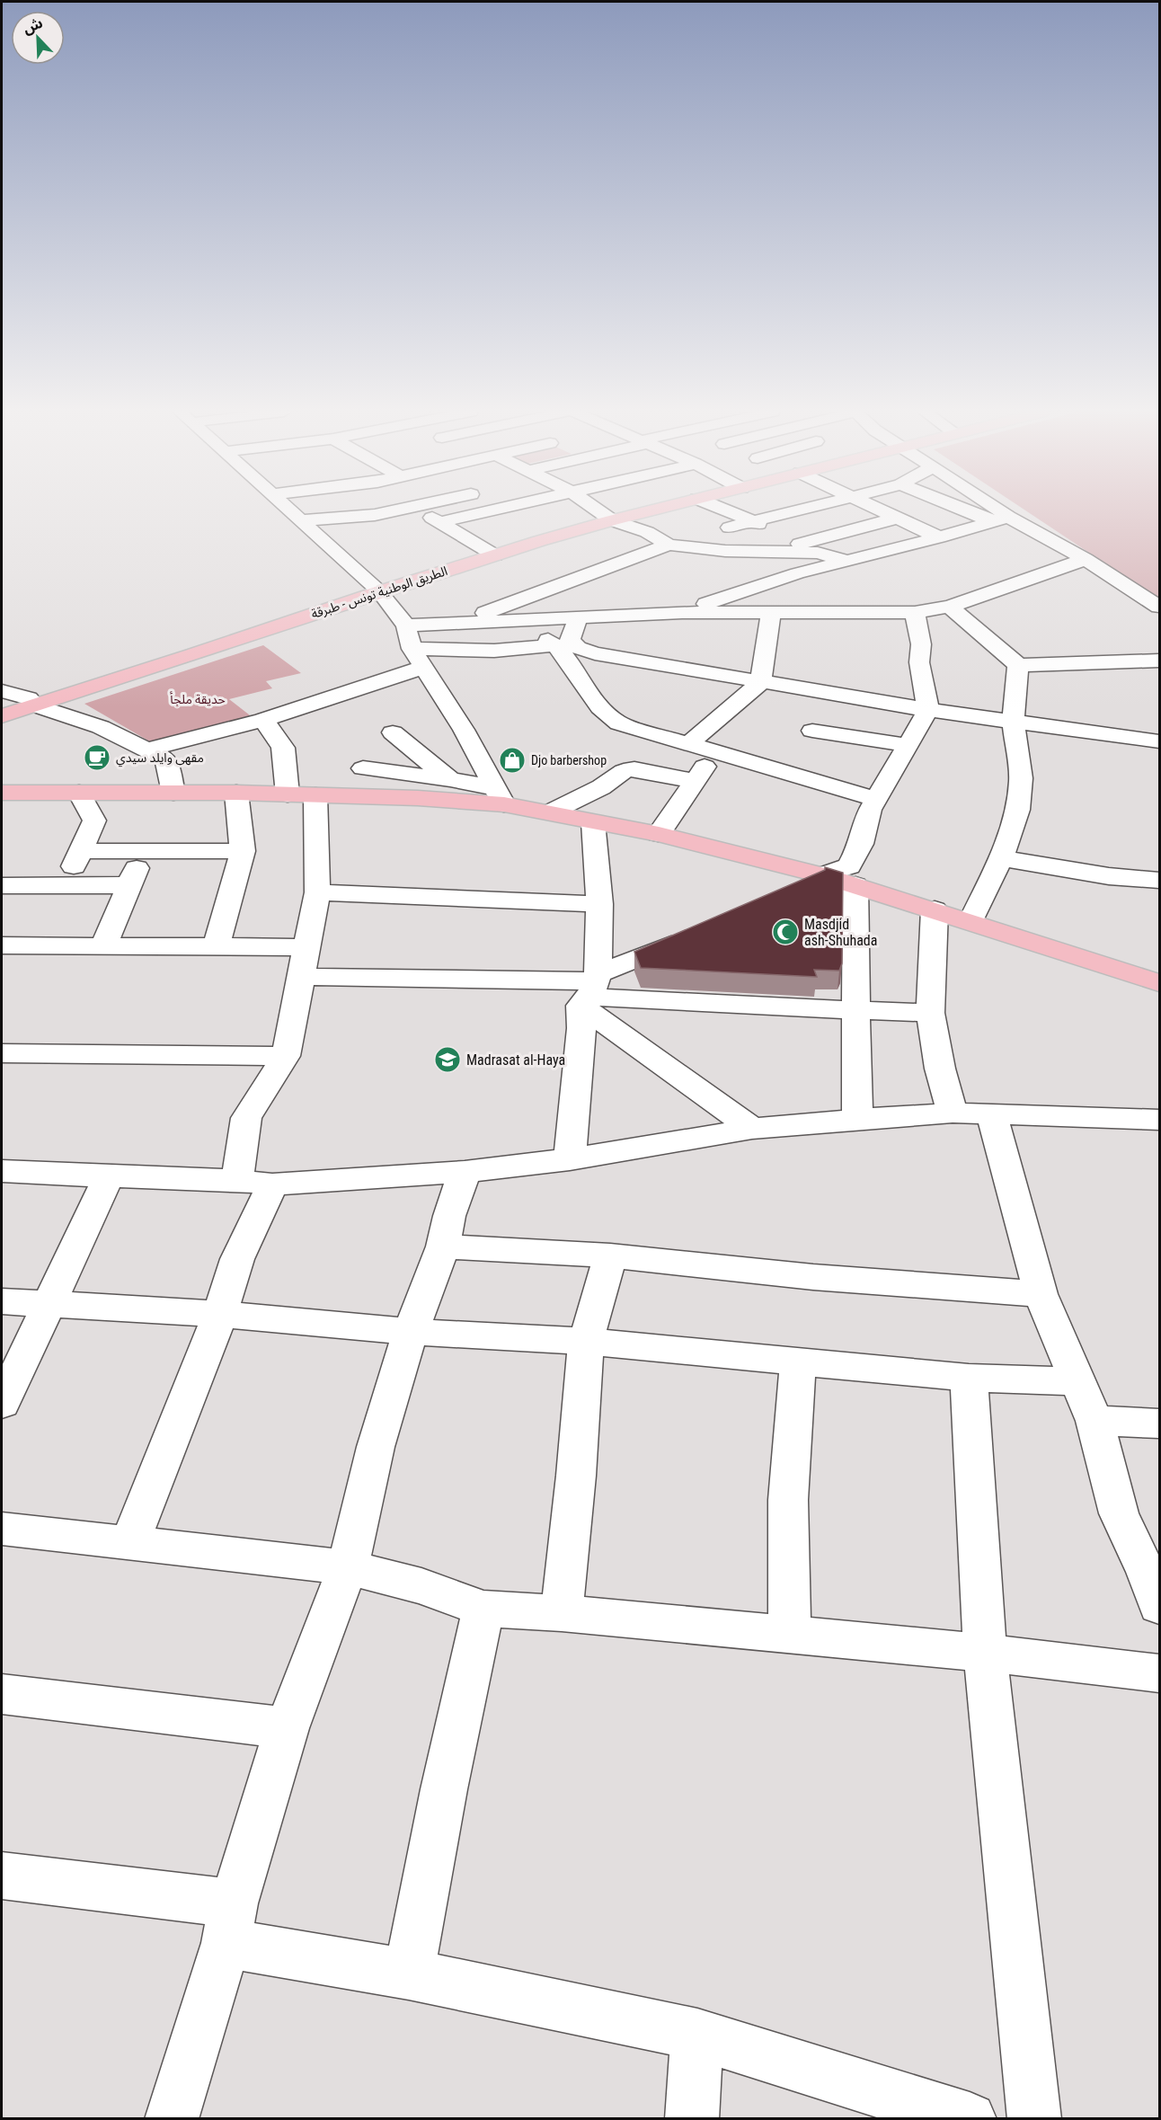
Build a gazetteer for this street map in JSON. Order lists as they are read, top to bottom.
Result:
{
  "streets": {
    "main road": ["الطريق الوطنية تونس - طبرقة"]
  },
  "parks": ["حديقة ملجأ"],
  "places": {
    "cafe": ["مقهى وايلد سيدي"],
    "shop": ["Djo barbershop"],
    "mosque": ["Masdjid ash-Shuhada"],
    "school or university": ["Madrasat al-Haya"]
  },
  "north": "top left"
}
